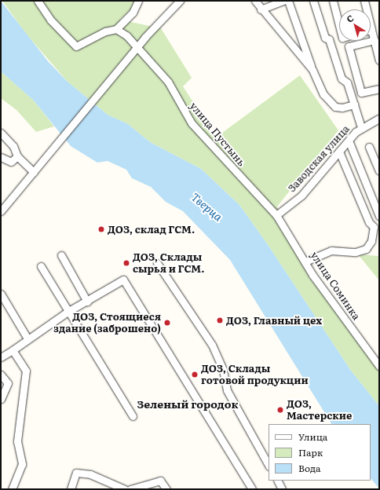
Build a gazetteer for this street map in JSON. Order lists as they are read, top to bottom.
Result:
{
  "streets": {
    "street": ["улица Пустынь", "Заводская улица", "улица Соминка"]
  },
  "crossings": [
    ["улица Пустынь", "Заводская улица"],
    ["улица Пустынь", "улица Соминка"],
    ["Заводская улица", "улица Соминка"]
  ],
  "districts": ["Зеленый городок"],
  "water": ["Тверца"],
  "places": [
    "ДОЗ, склад ГСМ.",
    "ДОЗ, Склады сырья и ГСМ.",
    "ДОЗ, Главный цех",
    "ДОЗ, Стоящиеся здание (заброшено)",
    "ДОЗ, Склады готовой продукции",
    "ДОЗ, Мастерские"
  ],
  "legend": ["Улица", "Парк", "Вода"],
  "north": "top left"
}
